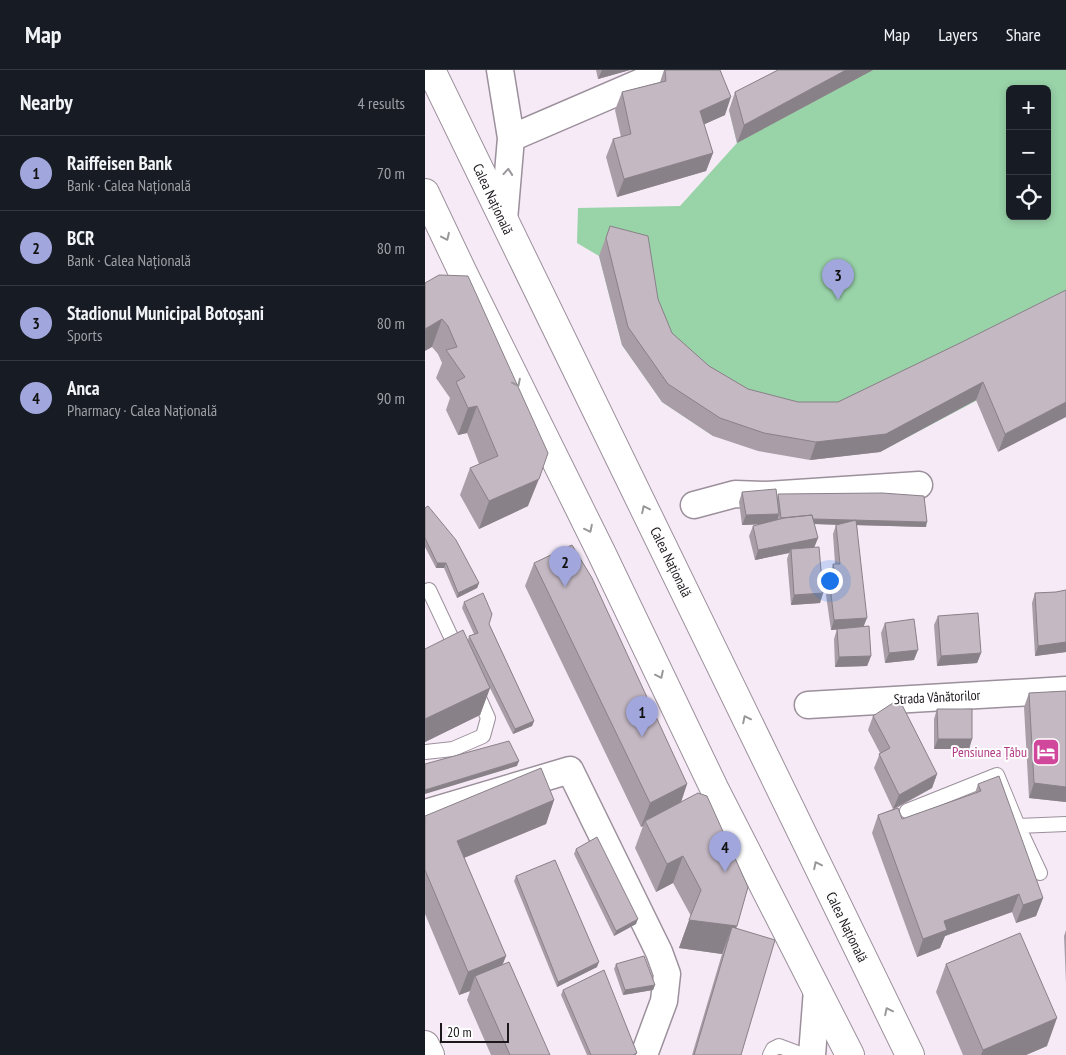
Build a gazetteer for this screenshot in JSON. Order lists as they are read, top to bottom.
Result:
{
  "streets": {
    "main road": ["Calea Națională"],
    "street": ["Strada Vânătorilor"]
  },
  "places": {
    "hotel": ["Pensiunea Țâbu"]
  },
  "scale_bar": "20 m",
  "page": {
    "header": "Map",
    "nav": ["Map", "Layers", "Share"],
    "heading": ["Nearby", "4 results"],
    "map_buttons": ["+", "−"],
    "list": [
      {
        "mark": "1",
        "name": "Raiffeisen Bank",
        "note": "Bank · Calea Națională",
        "value": "70 m"
      },
      {
        "mark": "2",
        "name": "BCR",
        "note": "Bank · Calea Națională",
        "value": "80 m"
      },
      {
        "mark": "3",
        "name": "Stadionul Municipal Botoșani",
        "note": "Sports",
        "value": "80 m"
      },
      {
        "mark": "4",
        "name": "Anca",
        "note": "Pharmacy · Calea Națională",
        "value": "90 m"
      }
    ],
    "pins": [
      "3",
      "2",
      "1",
      "4"
    ],
    "scale": "20 m"
  }
}
